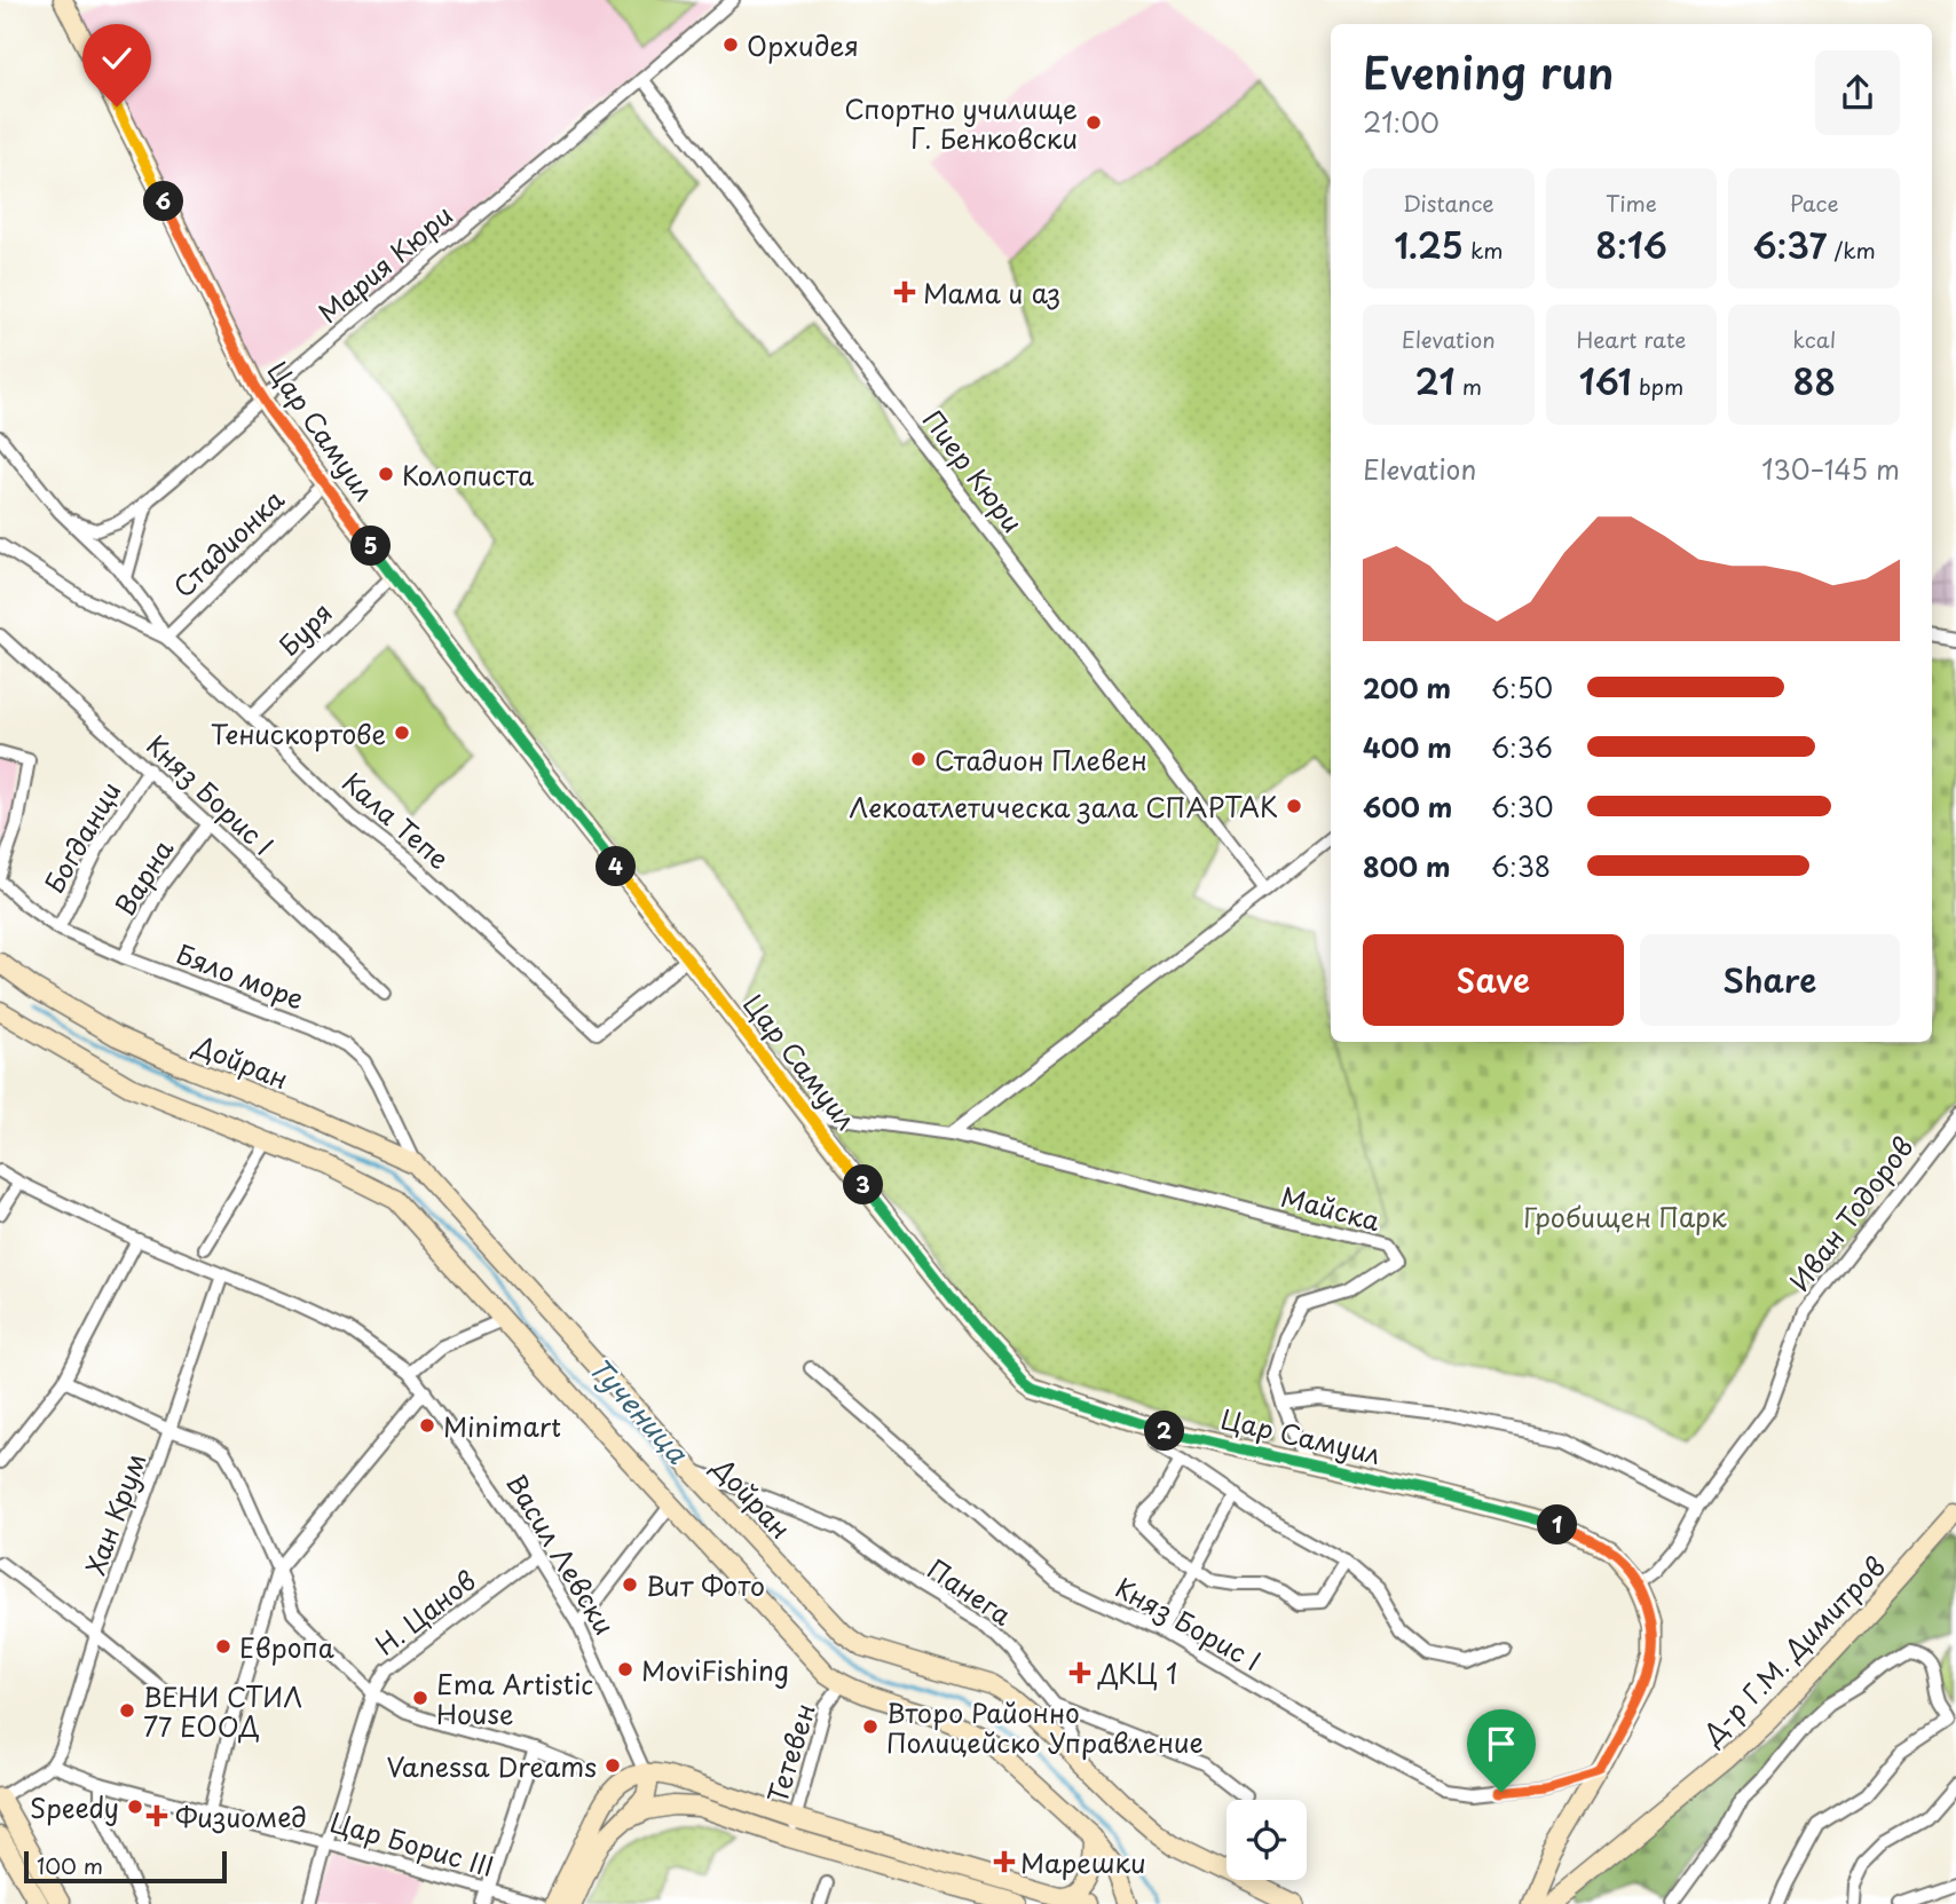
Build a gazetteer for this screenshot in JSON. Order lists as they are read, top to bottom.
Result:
{
  "streets": {
    "street": [
      "Мария Кюри",
      "Цар Самуил",
      "Пиер Кюри",
      "Стадионка",
      "Буря",
      "Княз Борис I",
      "Кала Тепе",
      "Богданци",
      "Варна",
      "Бяло море",
      "Дойран",
      "Майска",
      "Иван Тодоров",
      "Хан Крум",
      "Васил Левски",
      "Панега",
      "Н. Цанов",
      "Д-р Г.М. Димитров",
      "Тетевен",
      "Цар Борис III"
    ]
  },
  "crossings": [
    ["Мария Кюри", "Цар Самуил"],
    ["Мария Кюри", "Пиер Кюри"],
    ["Мария Кюри", "Кала Тепе"],
    ["Цар Самуил", "Стадионка"],
    ["Цар Самуил", "Буря"],
    ["Цар Самуил", "Княз Борис I"],
    ["Цар Самуил", "Кала Тепе"],
    ["Цар Самуил", "Майска"],
    ["Цар Самуил", "Иван Тодоров"],
    ["Стадионка", "Кала Тепе"],
    ["Буря", "Кала Тепе"],
    ["Княз Борис I", "Богданци"],
    ["Княз Борис I", "Варна"],
    ["Богданци", "Бяло море"],
    ["Варна", "Бяло море"],
    ["Бяло море", "Дойран"],
    ["Дойран", "Панега"],
    ["Хан Крум", "Васил Левски"],
    ["Хан Крум", "Цар Борис III"],
    ["Васил Левски", "Н. Цанов"],
    ["Н. Цанов", "Цар Борис III"]
  ],
  "water": ["Тученица"],
  "parks": ["Гробищен Парк"],
  "places": {
    "other": [
      "Орхидея",
      "Спортно училище Г. Бенковски",
      "Колописта",
      "Тенискортове",
      "Стадион Плевен",
      "Лекоатлетическа зала СПАРТАК",
      "Minimart",
      "Вит Фото",
      "Европа",
      "MoviFishing",
      "Ema Artistic House",
      "ВЕНИ СТИЛ 77 ЕООД",
      "Второ Районно Полицейско Управление",
      "Vanessa Dreams",
      "Speedy"
    ],
    "health": [
      "Мама и аз",
      "ДКЦ 1",
      "Физиомед",
      "Марешки"
    ]
  },
  "scale_bar": "100 m",
  "page": {
    "heading": ["Evening run", "21:00"],
    "stats": [
      ["Distance", "1.25 km"],
      ["Time", "8:16"],
      ["Pace", "6:37 /km"],
      ["Elevation", "21 m"],
      ["Heart rate", "161 bpm"],
      ["kcal", "88"]
    ],
    "pins": [
      "6",
      "5",
      "4",
      "3",
      "2",
      "1"
    ],
    "chart": ["Elevation", "130–145 m"],
    "list": [
      {
        "name": "200 m",
        "note": "6:50"
      },
      {
        "name": "400 m",
        "note": "6:36"
      },
      {
        "name": "600 m",
        "note": "6:30"
      },
      {
        "name": "800 m",
        "note": "6:38"
      }
    ],
    "buttons": ["Save", "Share"],
    "scale": "100 m"
  }
}
